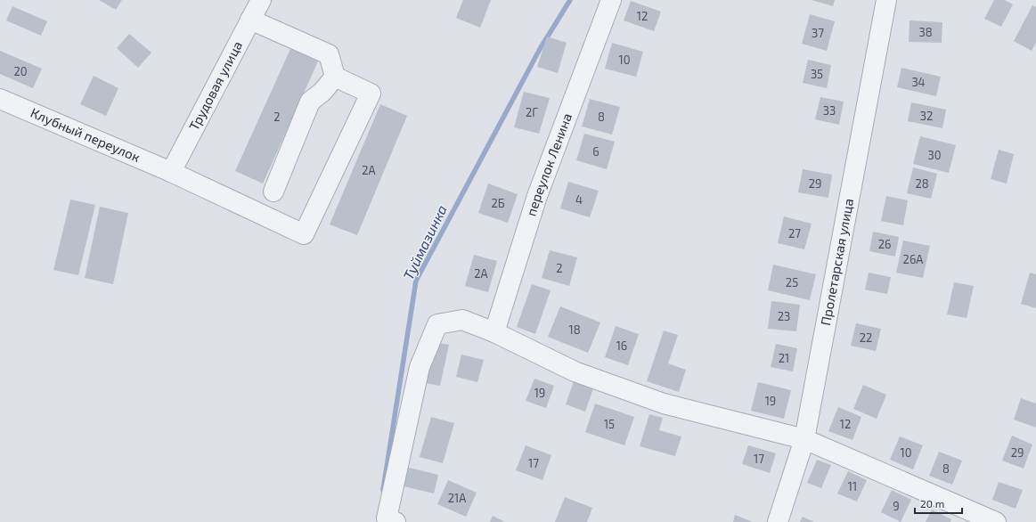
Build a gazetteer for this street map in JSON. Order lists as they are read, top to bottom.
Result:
{
  "streets": {
    "street": [
      "Трудовая улица",
      "Клубный переулок",
      "переулок Ленина",
      "Пролетарская улица"
    ]
  },
  "crossings": [
    ["Трудовая улица", "Клубный переулок"]
  ],
  "water": ["Туймазинка"],
  "house_numbers": [
    "12",
    "38",
    "37",
    "10",
    "20",
    "35",
    "34",
    "33",
    "2Г",
    "32",
    "2",
    "8",
    "6",
    "30",
    "2А",
    "29",
    "28",
    "4",
    "2Б",
    "27",
    "26",
    "26А",
    "2",
    "2А",
    "25",
    "23",
    "18",
    "22",
    "16",
    "21",
    "19",
    "19",
    "15",
    "12",
    "10",
    "29",
    "17",
    "17",
    "8",
    "11",
    "21А",
    "9"
  ],
  "scale_bar": "20 m"
}
